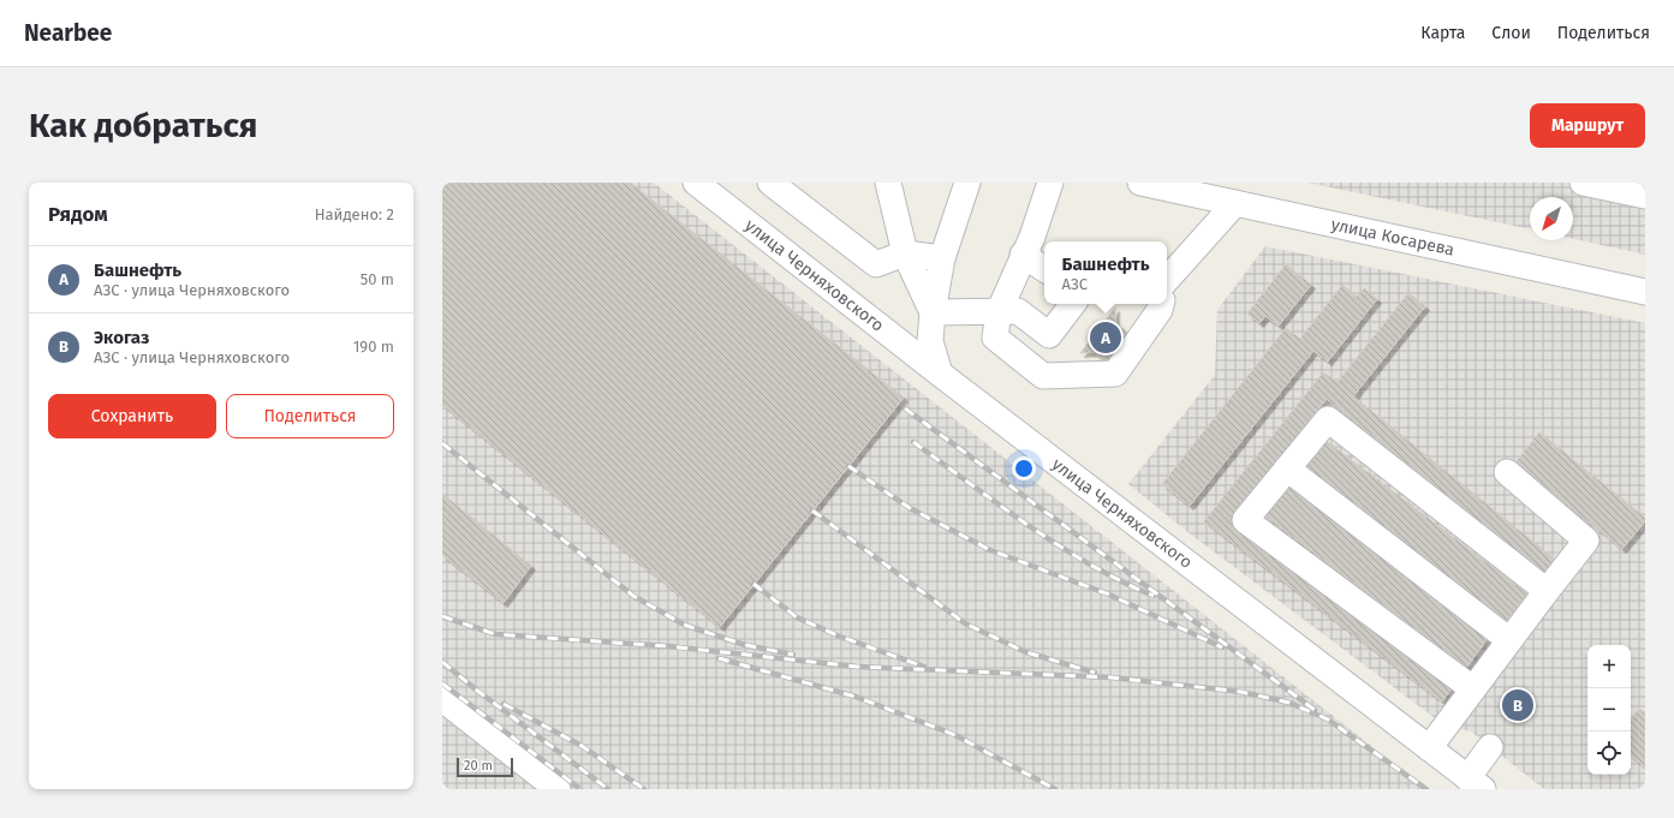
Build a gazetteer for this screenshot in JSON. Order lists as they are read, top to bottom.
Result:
{
  "streets": {
    "street": ["улица Косарева", "улица Черняховского"]
  },
  "scale_bar": "20 m",
  "north": "bottom left",
  "page": {
    "header": "Nearbee",
    "nav": ["Карта", "Слои", "Поделиться"],
    "buttons": [
      "Маршрут",
      ["Сохранить", "Поделиться"]
    ],
    "title": "Как добраться",
    "heading": ["Рядом", "Найдено: 2"],
    "popup": ["Башнефть", "АЗС"],
    "list": [
      {
        "mark": "A",
        "name": "Башнефть",
        "note": "АЗС · улица Черняховского",
        "value": "50 m"
      },
      {
        "mark": "B",
        "name": "Экогаз",
        "note": "АЗС · улица Черняховского",
        "value": "190 m"
      }
    ],
    "pins": ["A", "B"],
    "map_buttons": ["+", "−"],
    "scale": "20 m"
  }
}
